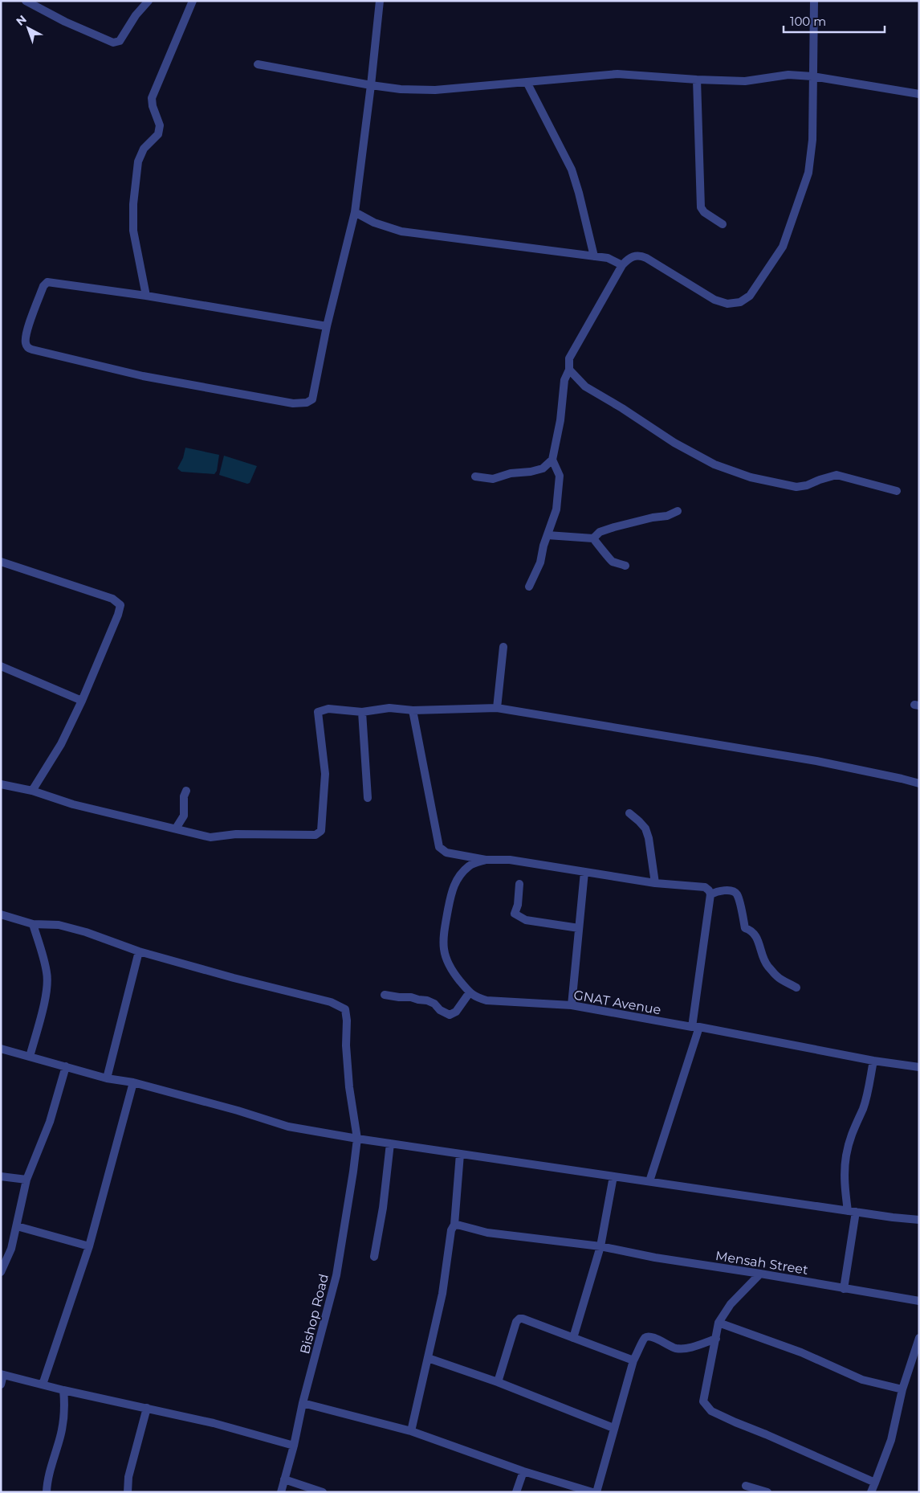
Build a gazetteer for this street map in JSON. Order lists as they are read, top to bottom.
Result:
{
  "streets": {
    "street": ["GNAT Avenue", "Mensah Street", "Bishop Road"]
  },
  "scale_bar": "100 m",
  "north": "top left"
}
